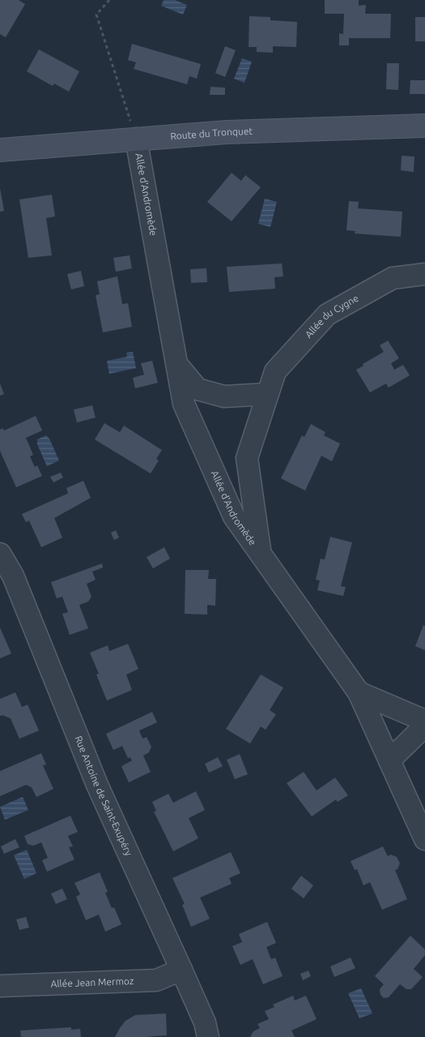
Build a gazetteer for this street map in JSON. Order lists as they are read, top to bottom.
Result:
{
  "streets": {
    "street": [
      "Route du Tronquet",
      "Allée d'Andromède",
      "Allée du Cygne",
      "Rue Antoine de Saint-Exupéry",
      "Allée Jean Mermoz"
    ]
  },
  "crossings": [
    ["Route du Tronquet", "Allée d'Andromède"],
    ["Allée d'Andromède", "Allée du Cygne"],
    ["Rue Antoine de Saint-Exupéry", "Allée Jean Mermoz"]
  ]
}
